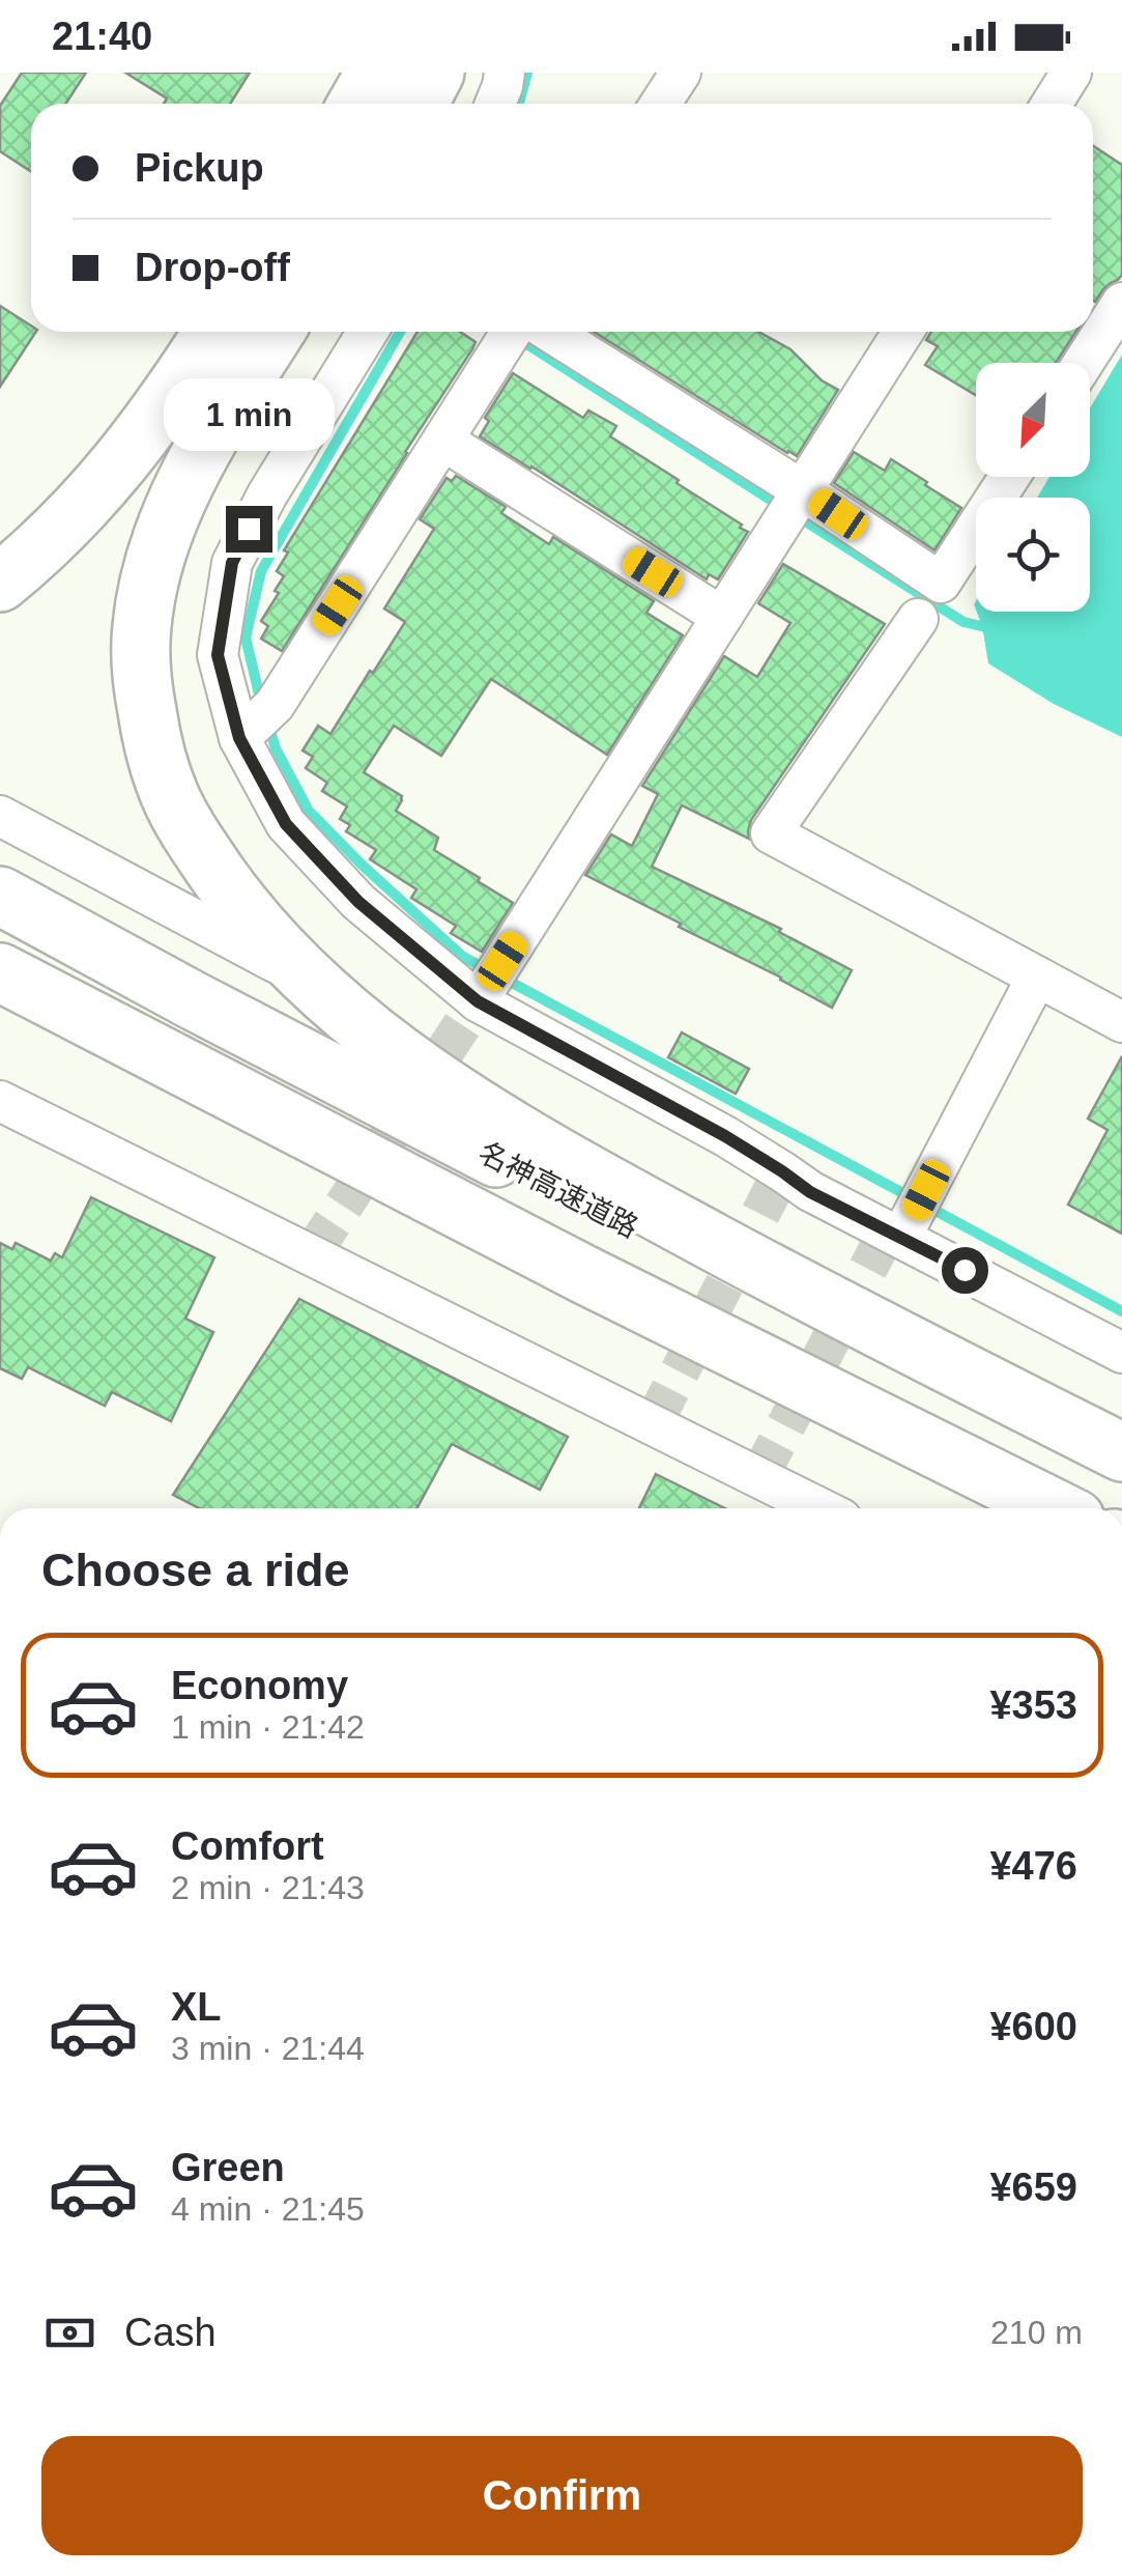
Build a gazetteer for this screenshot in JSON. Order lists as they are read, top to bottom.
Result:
{
  "streets": {
    "highway": ["名神高速道路"]
  },
  "north": "bottom left",
  "page": {
    "status": "21:40",
    "banner": ["Pickup", "Drop-off"],
    "bubble": "1 min",
    "heading": "Choose a ride",
    "list": [
      {
        "name": "Economy",
        "note": "1 min · 21:42",
        "value": "¥353"
      },
      {
        "name": "Comfort",
        "note": "2 min · 21:43",
        "value": "¥476"
      },
      {
        "name": "XL",
        "note": "3 min · 21:44",
        "value": "¥600"
      },
      {
        "name": "Green",
        "note": "4 min · 21:45",
        "value": "¥659"
      }
    ],
    "pay": ["Cash", "210 m"],
    "buttons": "Confirm"
  }
}
